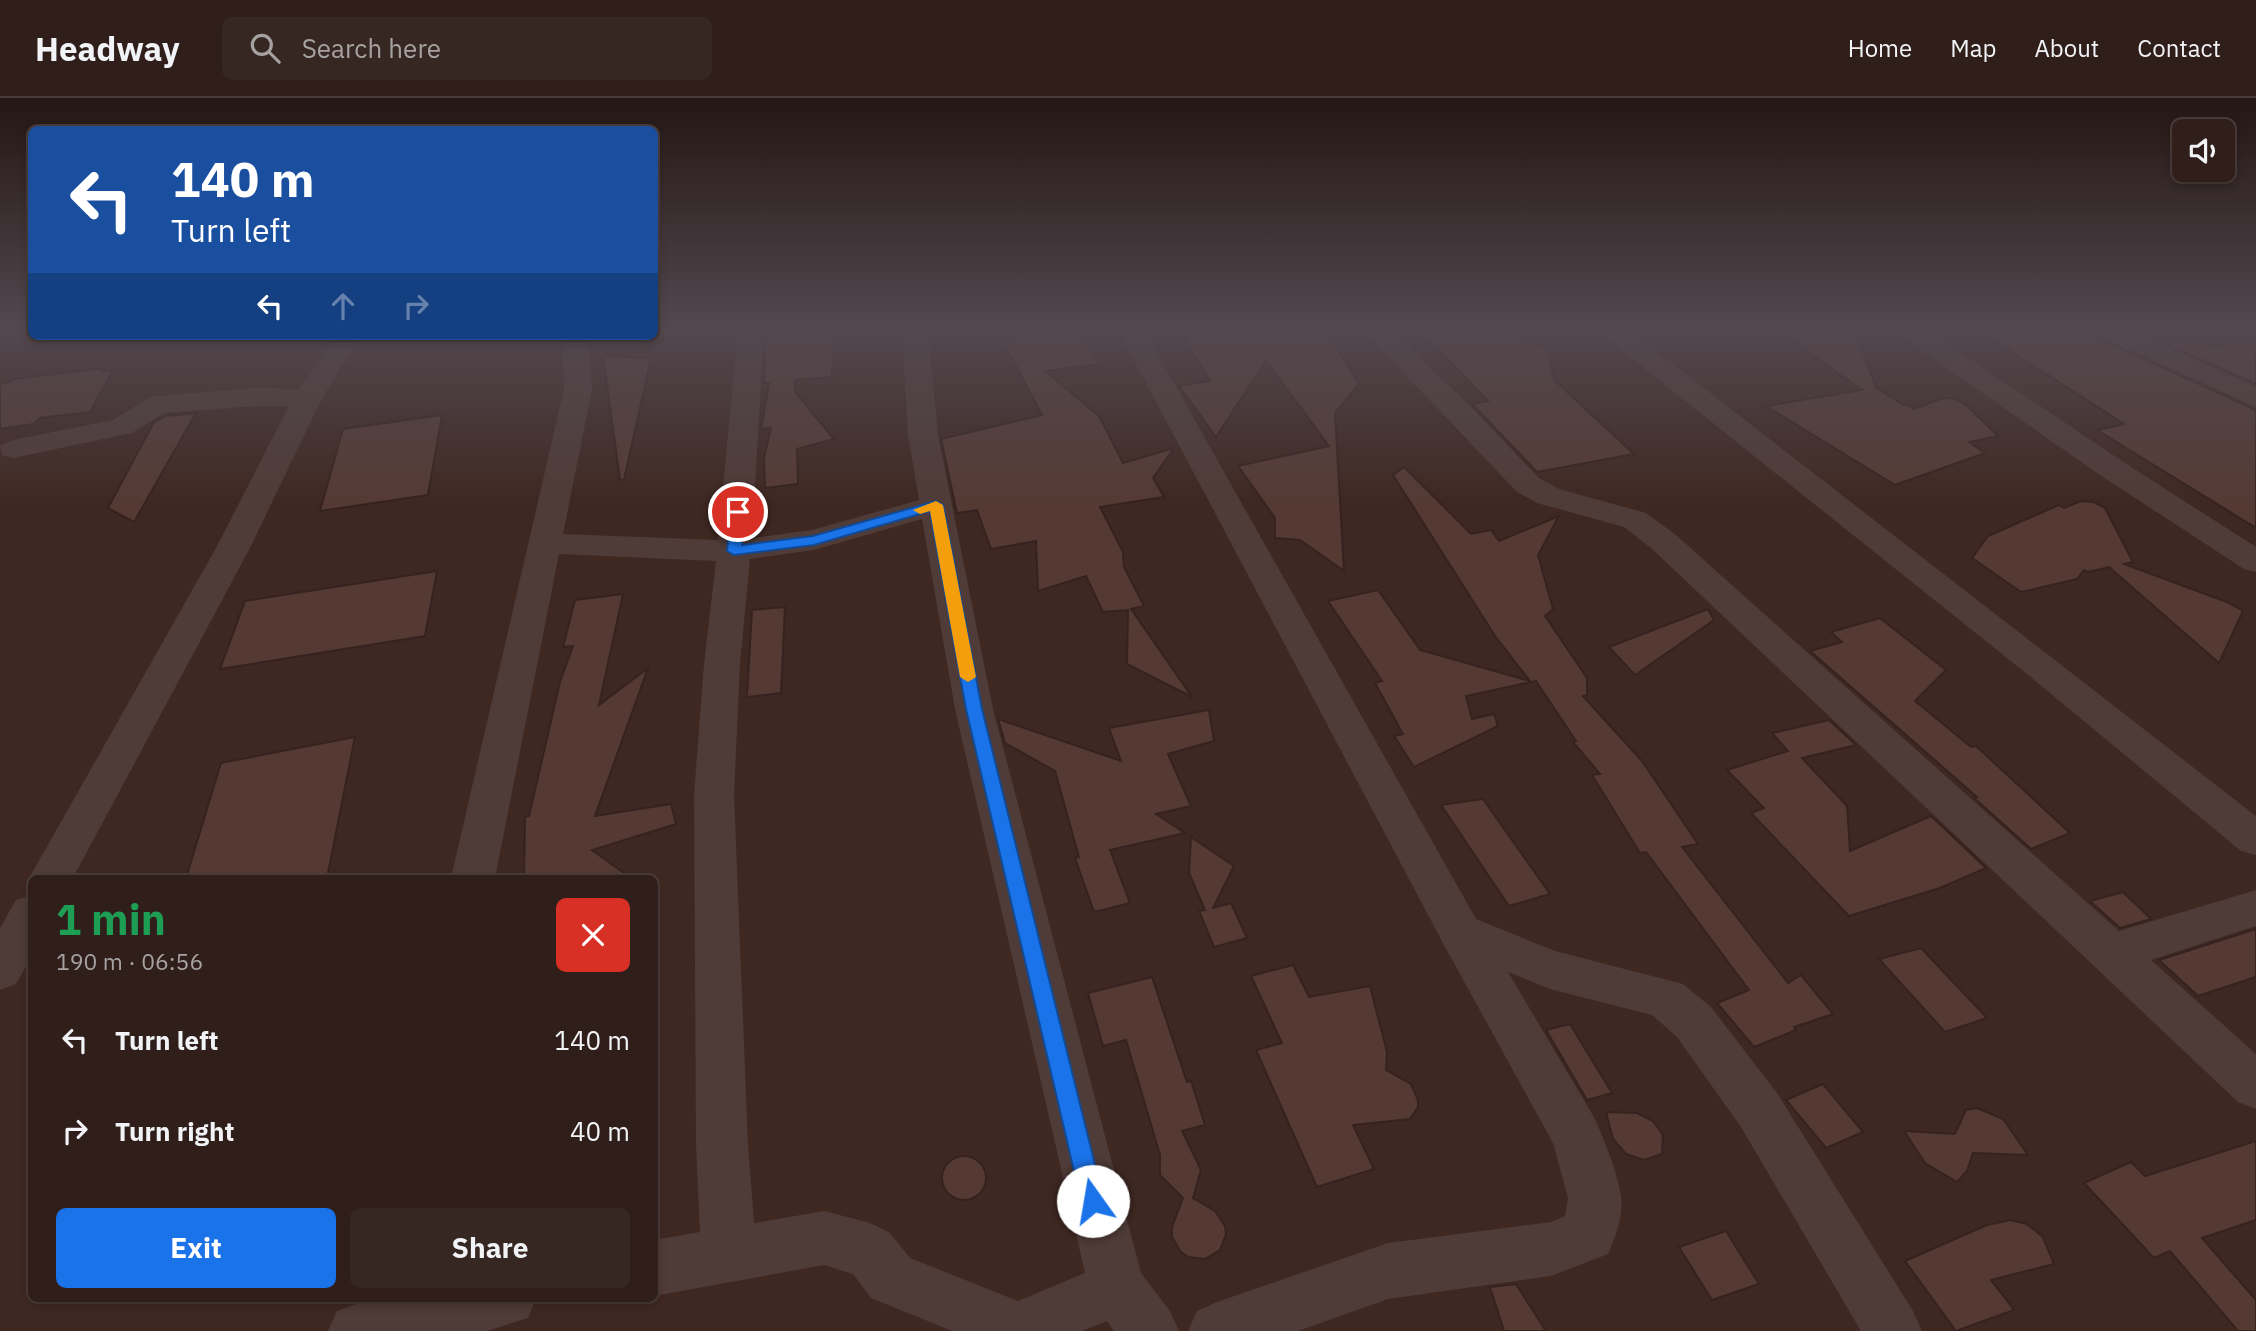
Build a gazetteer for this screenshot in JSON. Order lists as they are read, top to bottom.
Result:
{
  "page": {
    "header": "Headway",
    "search": "Search here",
    "nav": [
      "Home",
      "Map",
      "About",
      "Contact"
    ],
    "turn": ["140 m", "Turn left"],
    "heading": ["1 min", "190 m · 06:56"],
    "list": [
      {
        "name": "Turn left",
        "value": "140 m"
      },
      {
        "name": "Turn right",
        "value": "40 m"
      }
    ],
    "buttons": ["Exit", "Share"]
  }
}
